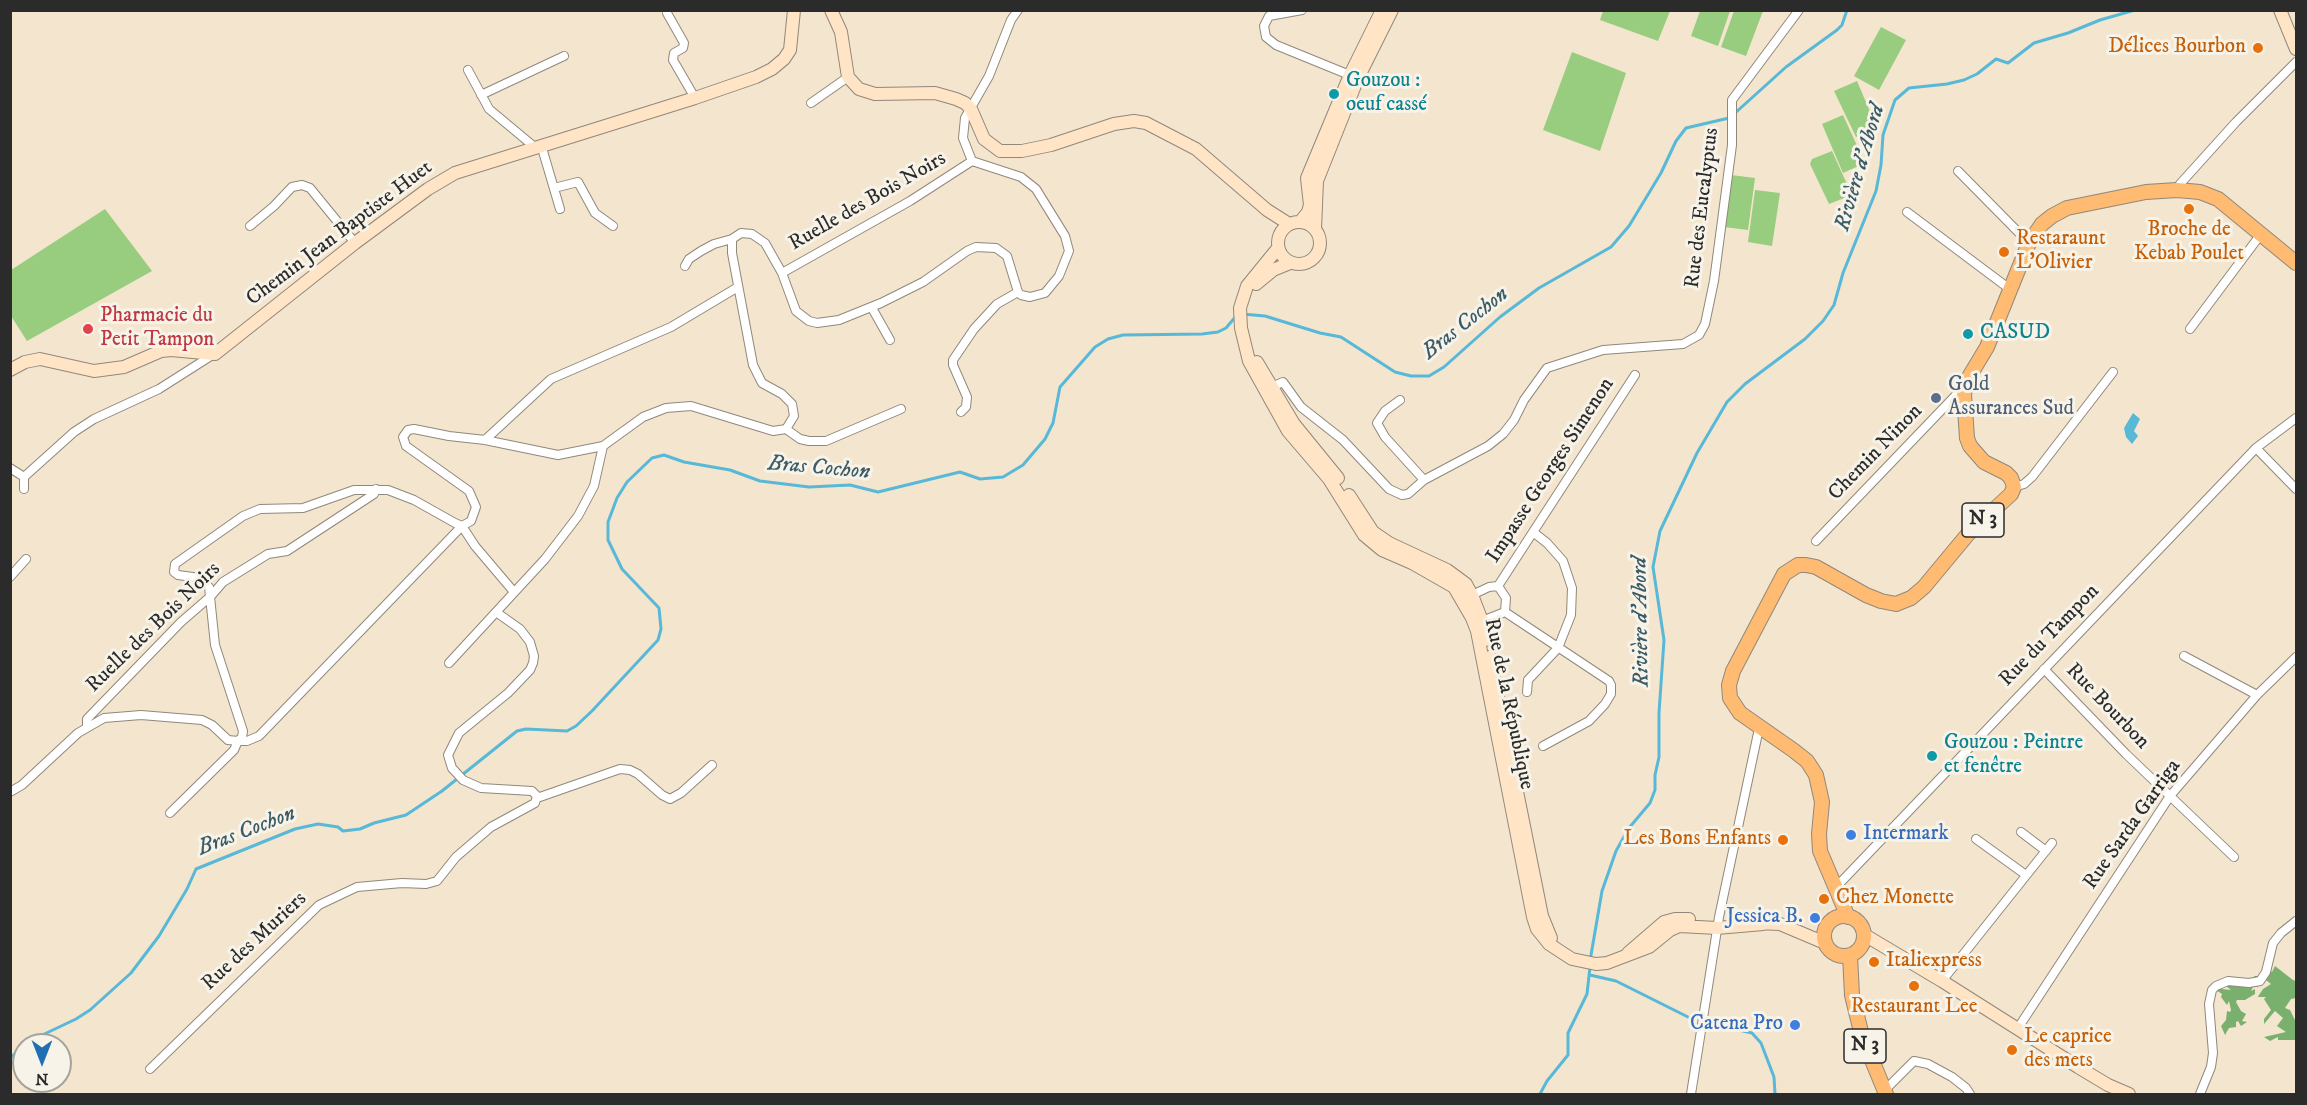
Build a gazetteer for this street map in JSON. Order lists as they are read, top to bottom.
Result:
{
  "streets": {
    "main road": ["N 3"],
    "street": [
      "Ruelle des Bois Noirs",
      "Rue des Eucalyptus",
      "Chemin Jean Baptiste Huet",
      "Chemin Ninon",
      "Impasse Georges Simenon",
      "Rue du Tampon",
      "Rue de la République",
      "Rue Bourbon",
      "Rue Sarda Garriga",
      "Rue des Muriers"
    ]
  },
  "crossings": [
    ["Chemin Ninon", "N 3"],
    ["N 3", "Rue du Tampon"],
    ["N 3", "Rue de la République"],
    ["Rue du Tampon", "Rue Bourbon"],
    ["Rue Bourbon", "Rue Sarda Garriga"]
  ],
  "water": ["Rivière d'Abord", "Bras Cochon"],
  "places": [
    "Délices Bourbon",
    "Gouzou : oeuf cassé",
    "Broche de Kebab Poulet",
    "Restaraunt L'Olivier",
    "Pharmacie du Petit Tampon",
    "CASUD",
    "Gold Assurances Sud",
    "Gouzou : Peintre et fenêtre",
    "Intermark",
    "Les Bons Enfants",
    "Chez Monette",
    "Jessica B.",
    "Italiexpress",
    "Restaurant Lee",
    "Catena Pro",
    "Le caprice des mets"
  ],
  "north": "bottom"
}
